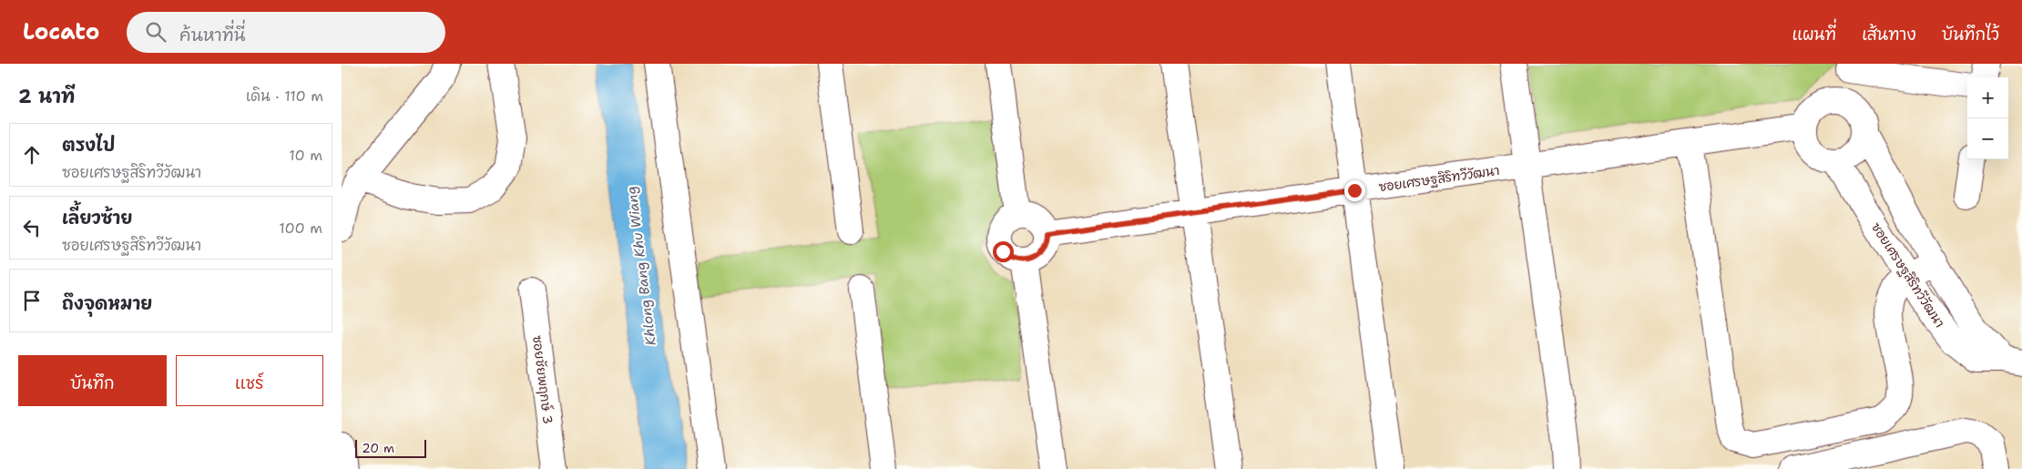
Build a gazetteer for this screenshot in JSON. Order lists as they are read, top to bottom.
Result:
{
  "streets": {
    "street": ["ซอยเศรษฐสิริทวีวัฒนา", "ซอยชัยพฤกษ์ 3"]
  },
  "water": ["Khlong Bang Khu Wiang"],
  "scale_bar": "20 m",
  "page": {
    "header": "Locato",
    "search": "ค้นหาที่นี่",
    "nav": ["แผนที่", "เส้นทาง", "บันทึกไว้"],
    "heading": ["2 นาที", "เดิน · 110 m"],
    "map_buttons": ["+", "−"],
    "list": [
      ["ตรงไป", "ซอยเศรษฐสิริทวีวัฒนา", "10 m"],
      ["เลี้ยวซ้าย", "ซอยเศรษฐสิริทวีวัฒนา", "100 m"],
      "ถึงจุดหมาย"
    ],
    "buttons": ["บันทึก", "แชร์"],
    "scale": "20 m"
  }
}
